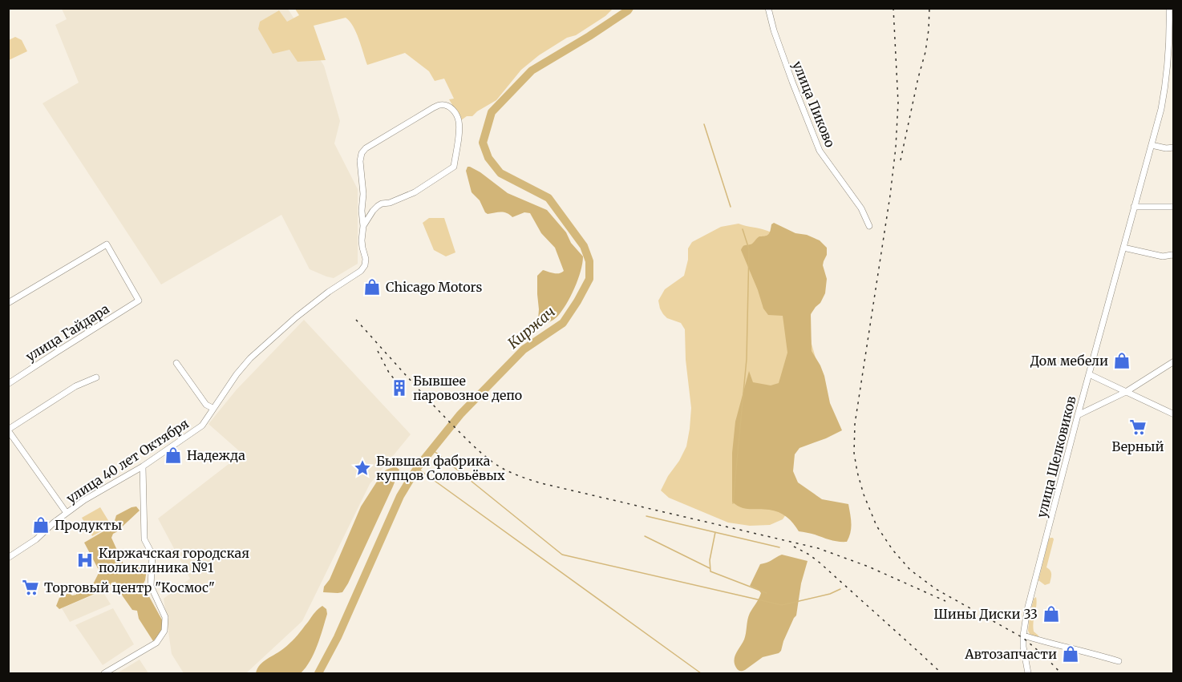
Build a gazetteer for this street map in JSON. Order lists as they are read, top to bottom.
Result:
{
  "streets": {
    "street": [
      "улица Пиково",
      "улица Гайдара",
      "улица Шелковиков",
      "улица 40 лет Октября"
    ]
  },
  "water": ["Киржач"],
  "places": {
    "shop": [
      "Chicago Motors",
      "Дом мебели",
      "Надежда",
      "Продукты",
      "Шины Диски 33",
      "Автозапчасти"
    ],
    "building": ["Бывшее паровозное депо"],
    "supermarket": ["Верный", "Торговый центр \"Космос\""],
    "place": ["Бывшая фабрика купцов Соловьёвых"],
    "hospital": ["Киржачская городская поликлиника №1"]
  }
}
